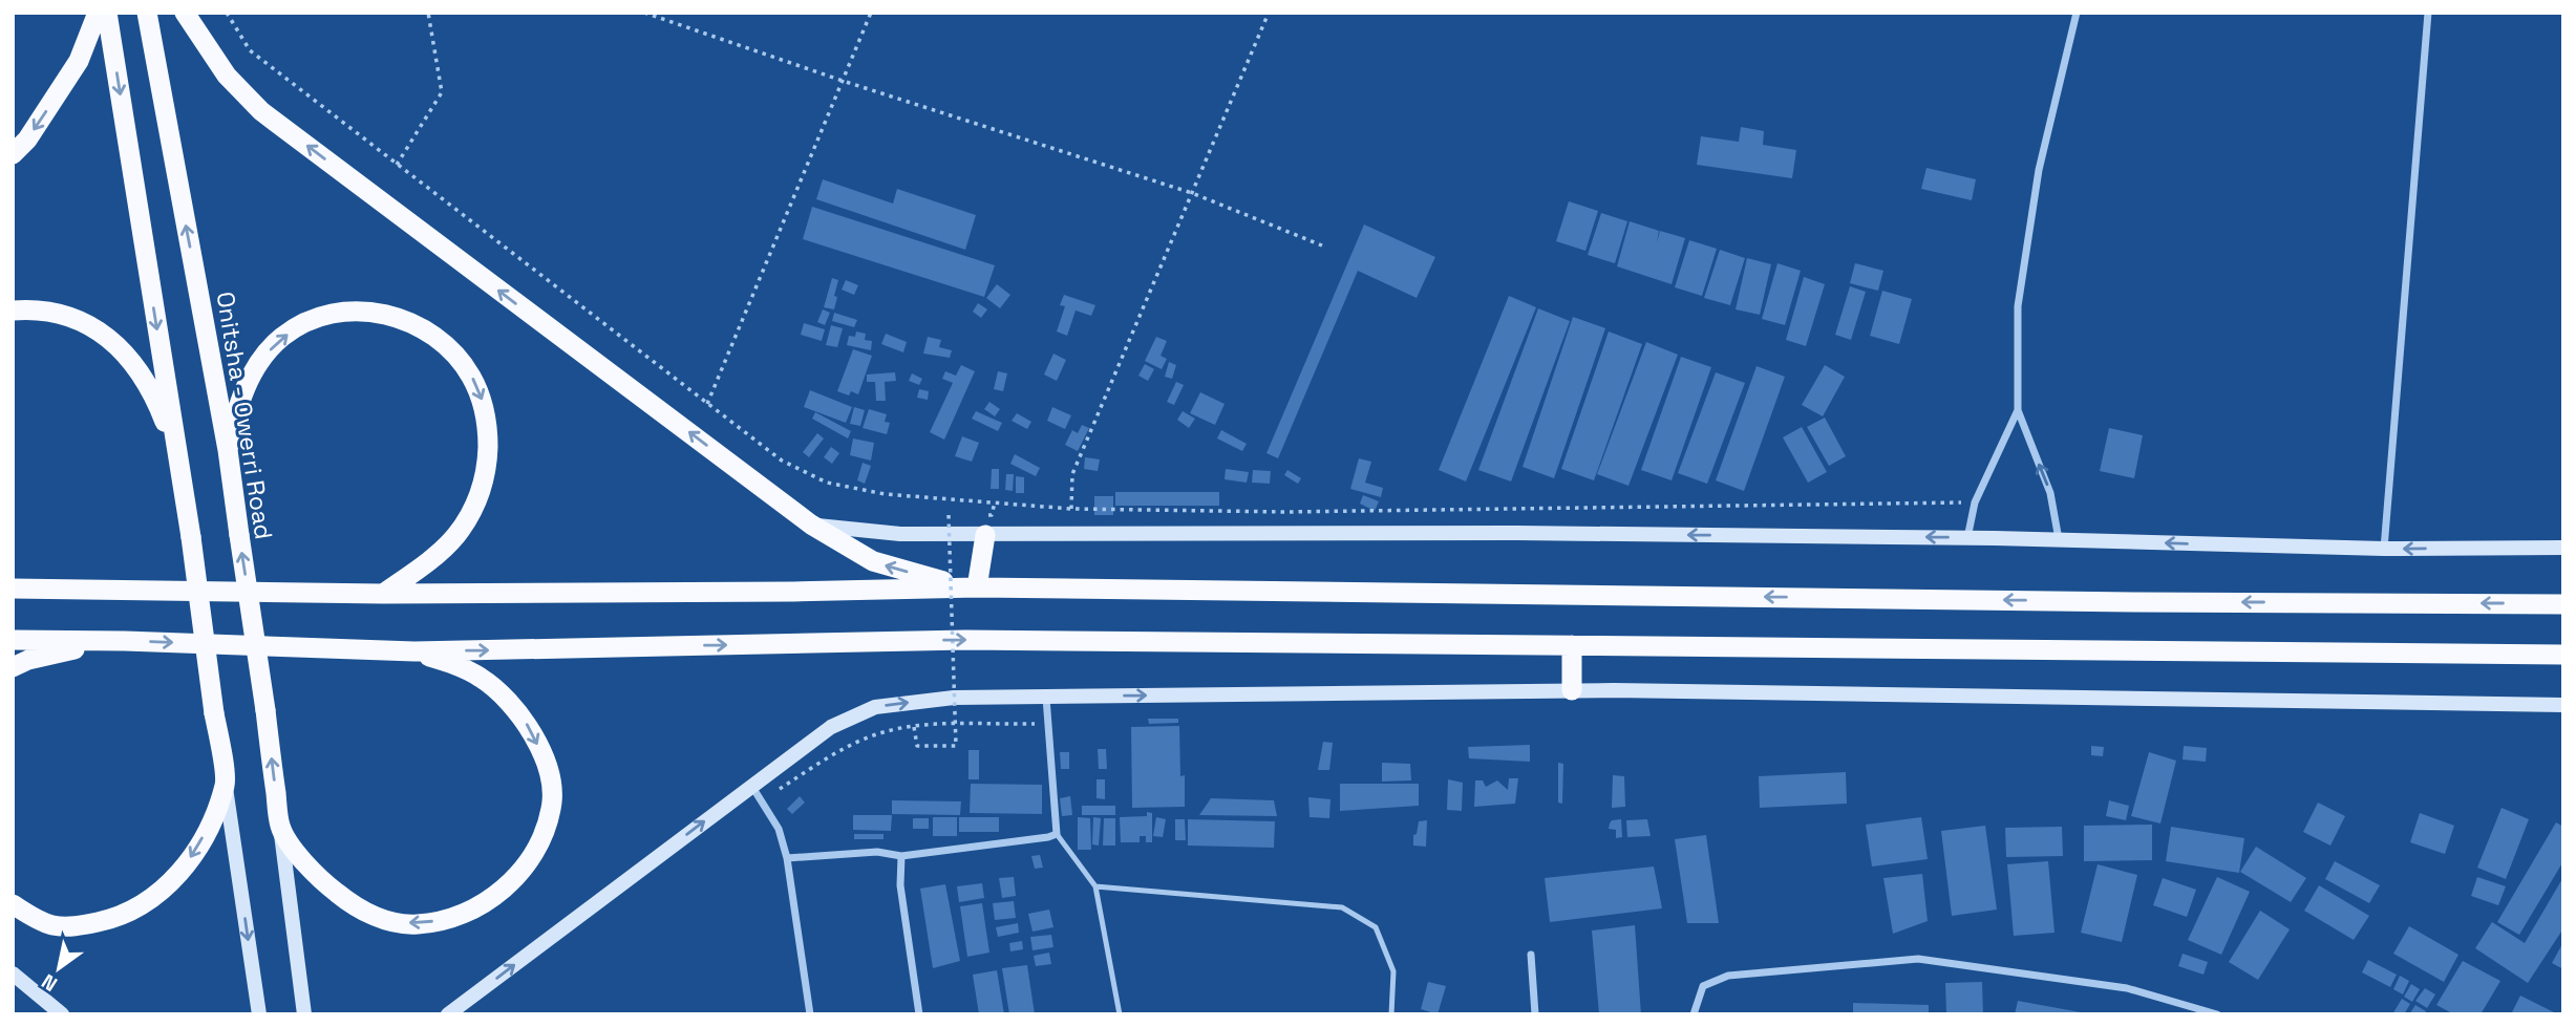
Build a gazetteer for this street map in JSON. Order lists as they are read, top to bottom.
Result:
{
  "streets": {
    "highway": ["Onitsha - Owerri Road"]
  },
  "north": "bottom left"
}
